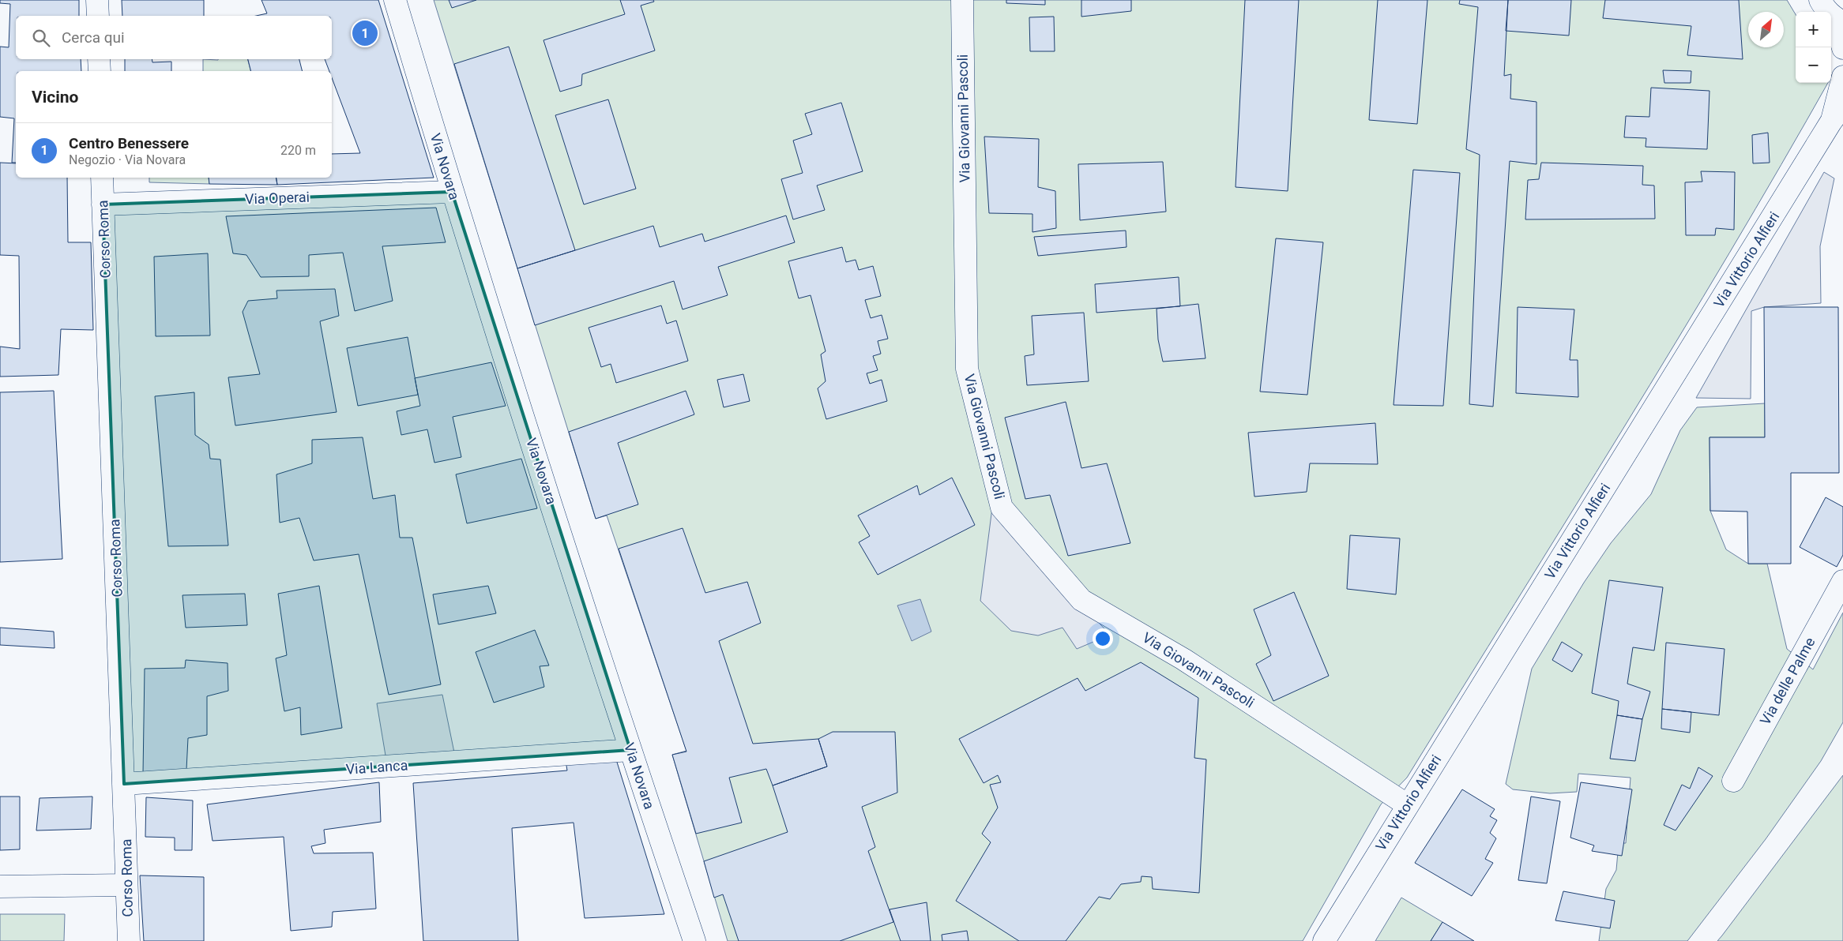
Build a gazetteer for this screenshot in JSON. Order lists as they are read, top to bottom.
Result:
{
  "streets": {
    "street": [
      "Via Giovanni Pascoli",
      "Via Novara",
      "Via Operai",
      "Corso Roma",
      "Via Vittorio Alfieri",
      "Via delle Palme",
      "Via Lanca"
    ]
  },
  "crossings": [
    ["Via Giovanni Pascoli", "Via Vittorio Alfieri"],
    ["Via Novara", "Via Operai"],
    ["Via Novara", "Via Lanca"],
    ["Via Operai", "Corso Roma"],
    ["Corso Roma", "Via Lanca"]
  ],
  "north": "top right",
  "page": {
    "map_buttons": ["+", "−"],
    "search": "Cerca qui",
    "pins": "1",
    "heading": "Vicino",
    "list": [
      {
        "mark": "1",
        "name": "Centro Benessere",
        "note": "Negozio · Via Novara",
        "value": "220 m"
      }
    ]
  }
}
